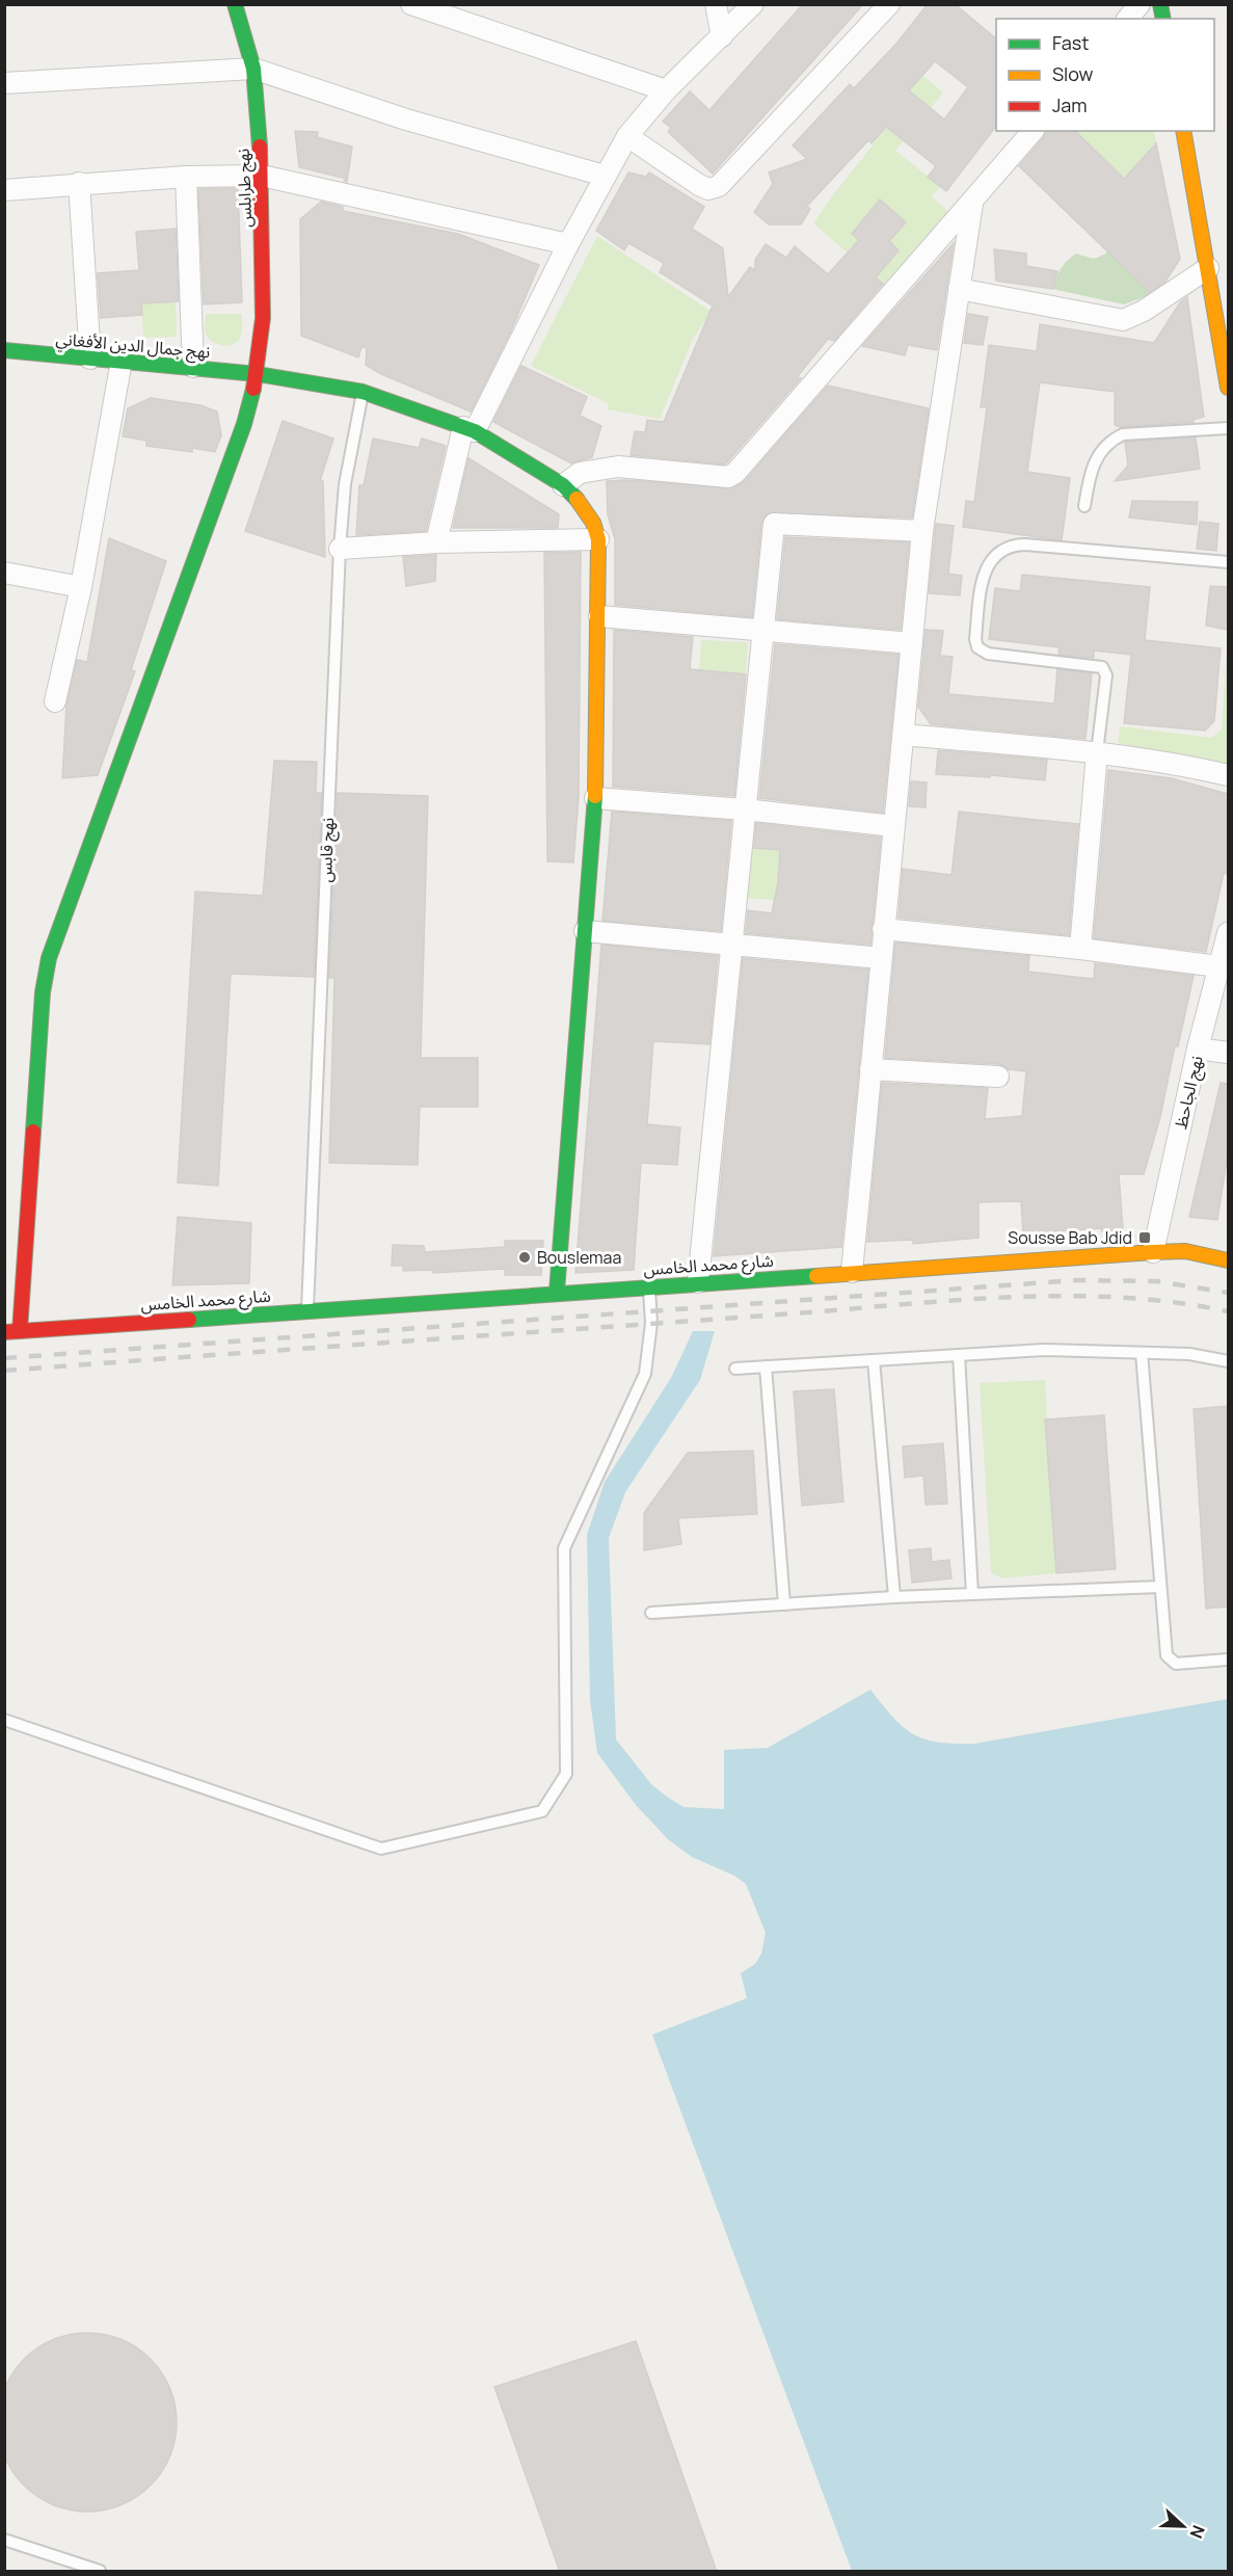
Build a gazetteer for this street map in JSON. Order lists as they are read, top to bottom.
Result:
{
  "streets": {
    "street": [
      "نهج طرابلس",
      "نهج جمال الدين الأفغاني",
      "نهج الجاحظ",
      "شارع محمد الخامس"
    ],
    "lane": ["نهج قابس"]
  },
  "crossings": [
    ["نهج طرابلس", "نهج جمال الدين الأفغاني"],
    ["نهج طرابلس", "شارع محمد الخامس"],
    ["نهج جمال الدين الأفغاني", "نهج قابس"],
    ["نهج قابس", "شارع محمد الخامس"],
    ["نهج الجاحظ", "شارع محمد الخامس"]
  ],
  "places": {
    "transit": ["Sousse Bab Jdid"],
    "other": ["Bouslemaa"]
  },
  "legend": ["Fast", "Slow", "Jam"],
  "north": "right"
}
